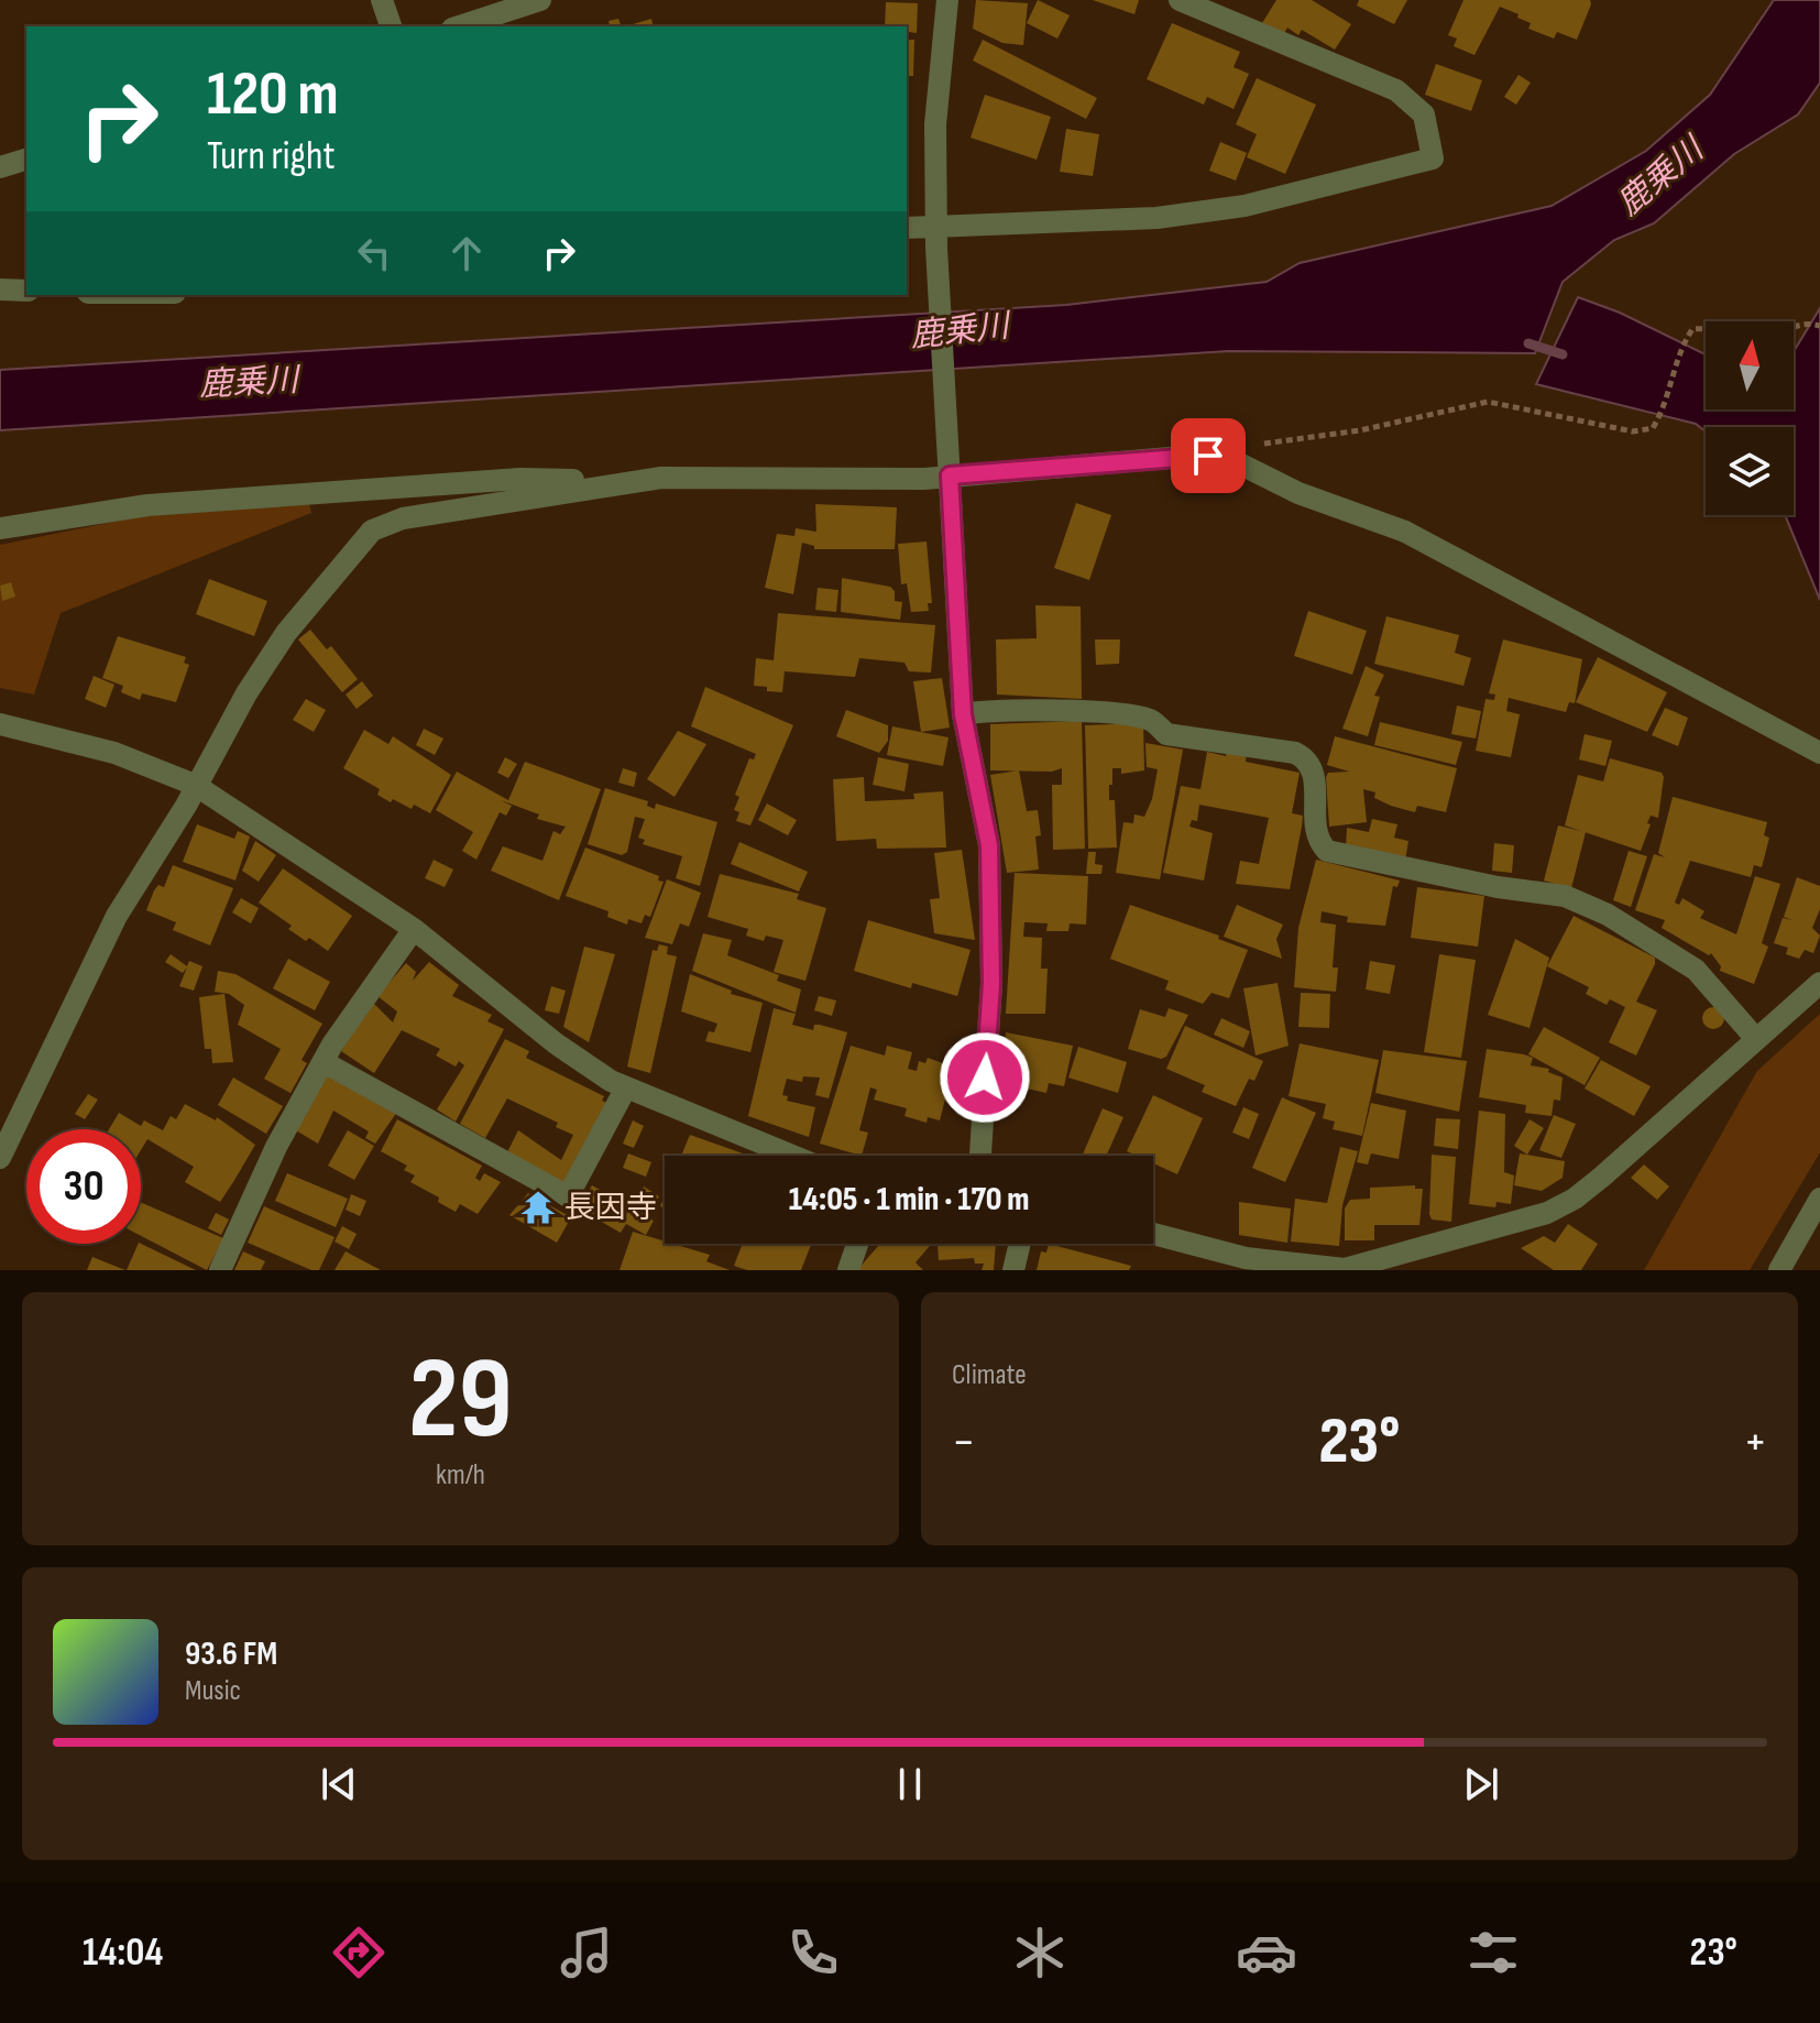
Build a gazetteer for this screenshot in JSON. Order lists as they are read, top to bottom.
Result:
{
  "water": ["鹿乗川"],
  "places": {
    "temple": ["長因寺"]
  },
  "north": "top",
  "page": {
    "turn": ["120 m", "Turn right"],
    "limit": "30",
    "trip": "14:05 · 1 min · 170 m",
    "tile": [
      ["29", "km/h"],
      "Climate"
    ],
    "heat": ["−", "23°", "+"],
    "song": ["93.6 FM", "Music"],
    "tabs": ["14:04", "23°"]
  }
}
